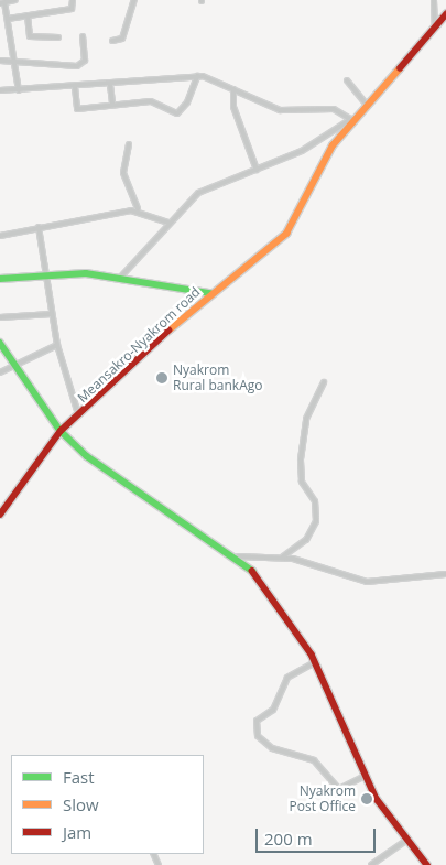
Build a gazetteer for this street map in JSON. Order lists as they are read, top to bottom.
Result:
{
  "streets": {
    "street": ["Meansakro-Nyakrom road"]
  },
  "places": ["Nyakrom Rural bankAgo", "Nyakrom Post Office"],
  "legend": ["Fast", "Slow", "Jam"],
  "scale_bar": "200 m"
}
